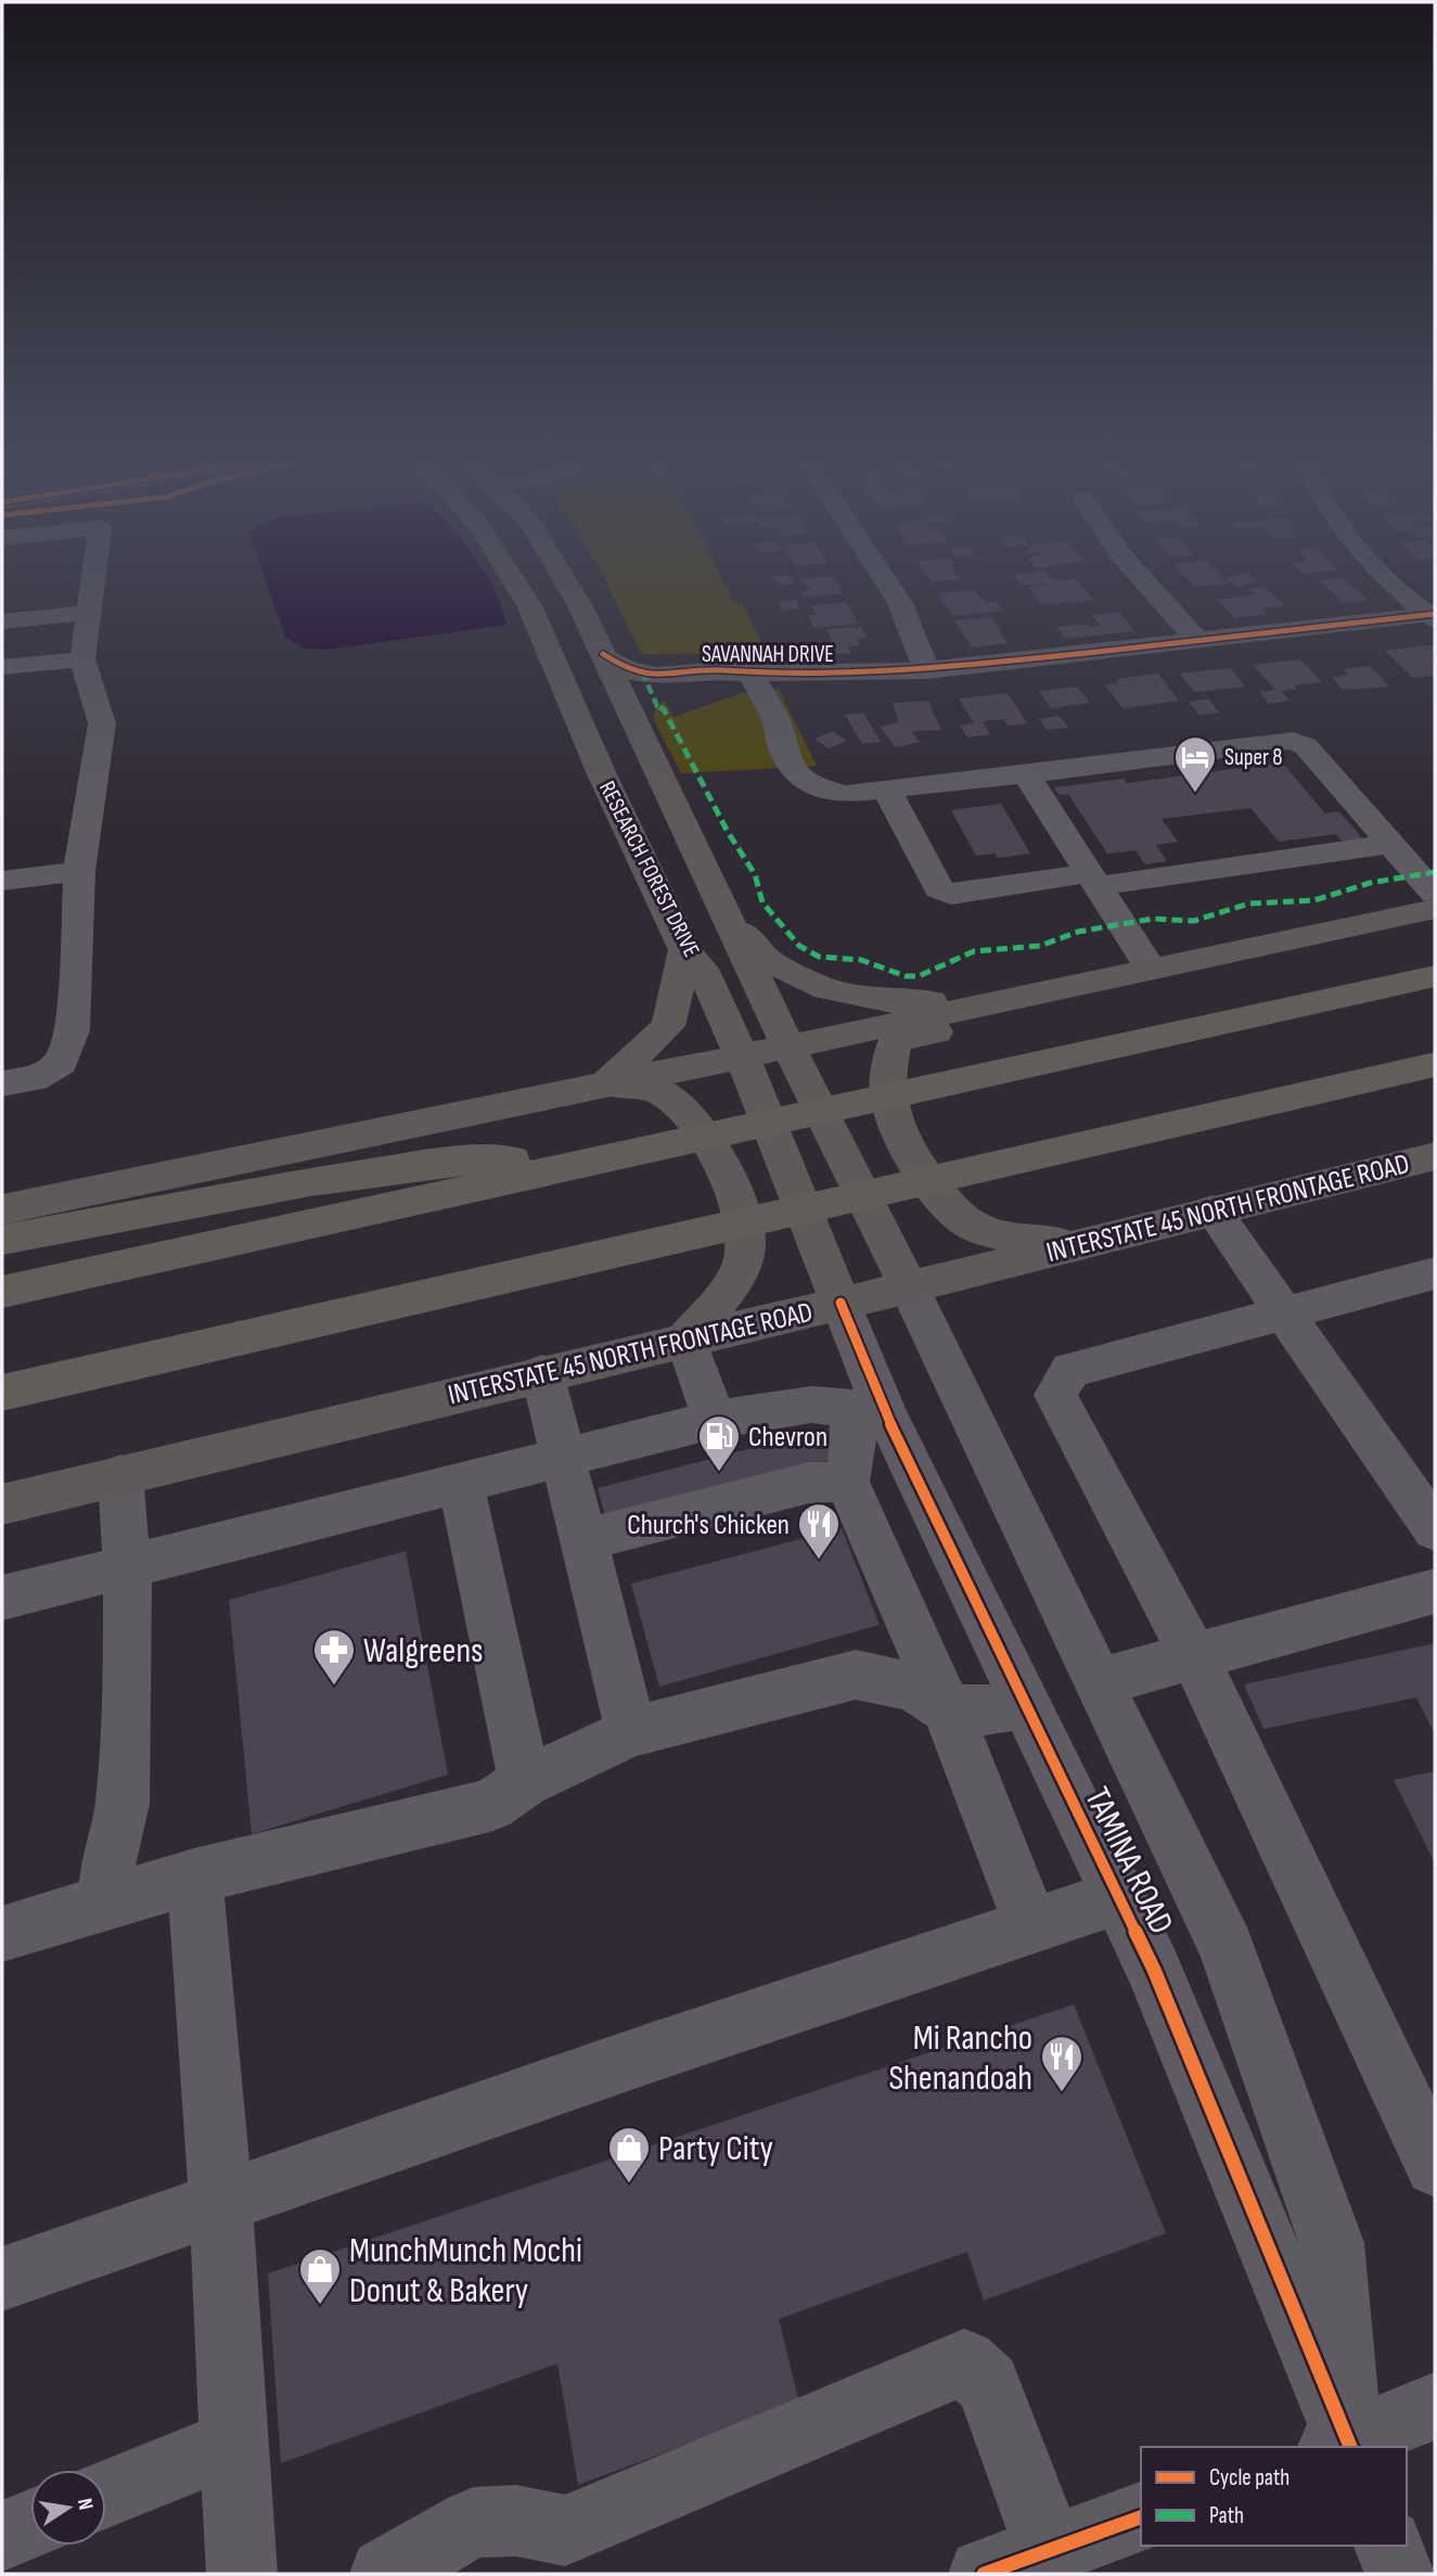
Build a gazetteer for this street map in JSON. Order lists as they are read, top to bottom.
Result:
{
  "streets": {
    "main road": ["RESEARCH FOREST DRIVE", "INTERSTATE 45 NORTH FRONTAGE ROAD"],
    "street": ["SAVANNAH DRIVE", "TAMINA ROAD"]
  },
  "crossings": [
    ["SAVANNAH DRIVE", "RESEARCH FOREST DRIVE"],
    ["RESEARCH FOREST DRIVE", "INTERSTATE 45 NORTH FRONTAGE ROAD"],
    ["RESEARCH FOREST DRIVE", "TAMINA ROAD"],
    ["INTERSTATE 45 NORTH FRONTAGE ROAD", "TAMINA ROAD"]
  ],
  "places": {
    "hotel": ["Super 8"],
    "fuel station": ["Chevron"],
    "restaurant": ["Church's Chicken", "Mi Rancho Shenandoah"],
    "pharmacy": ["Walgreens"],
    "shop": ["Party City", "MunchMunch Mochi Donut & Bakery"]
  },
  "legend": ["Cycle path", "Path"],
  "north": "right"
}
